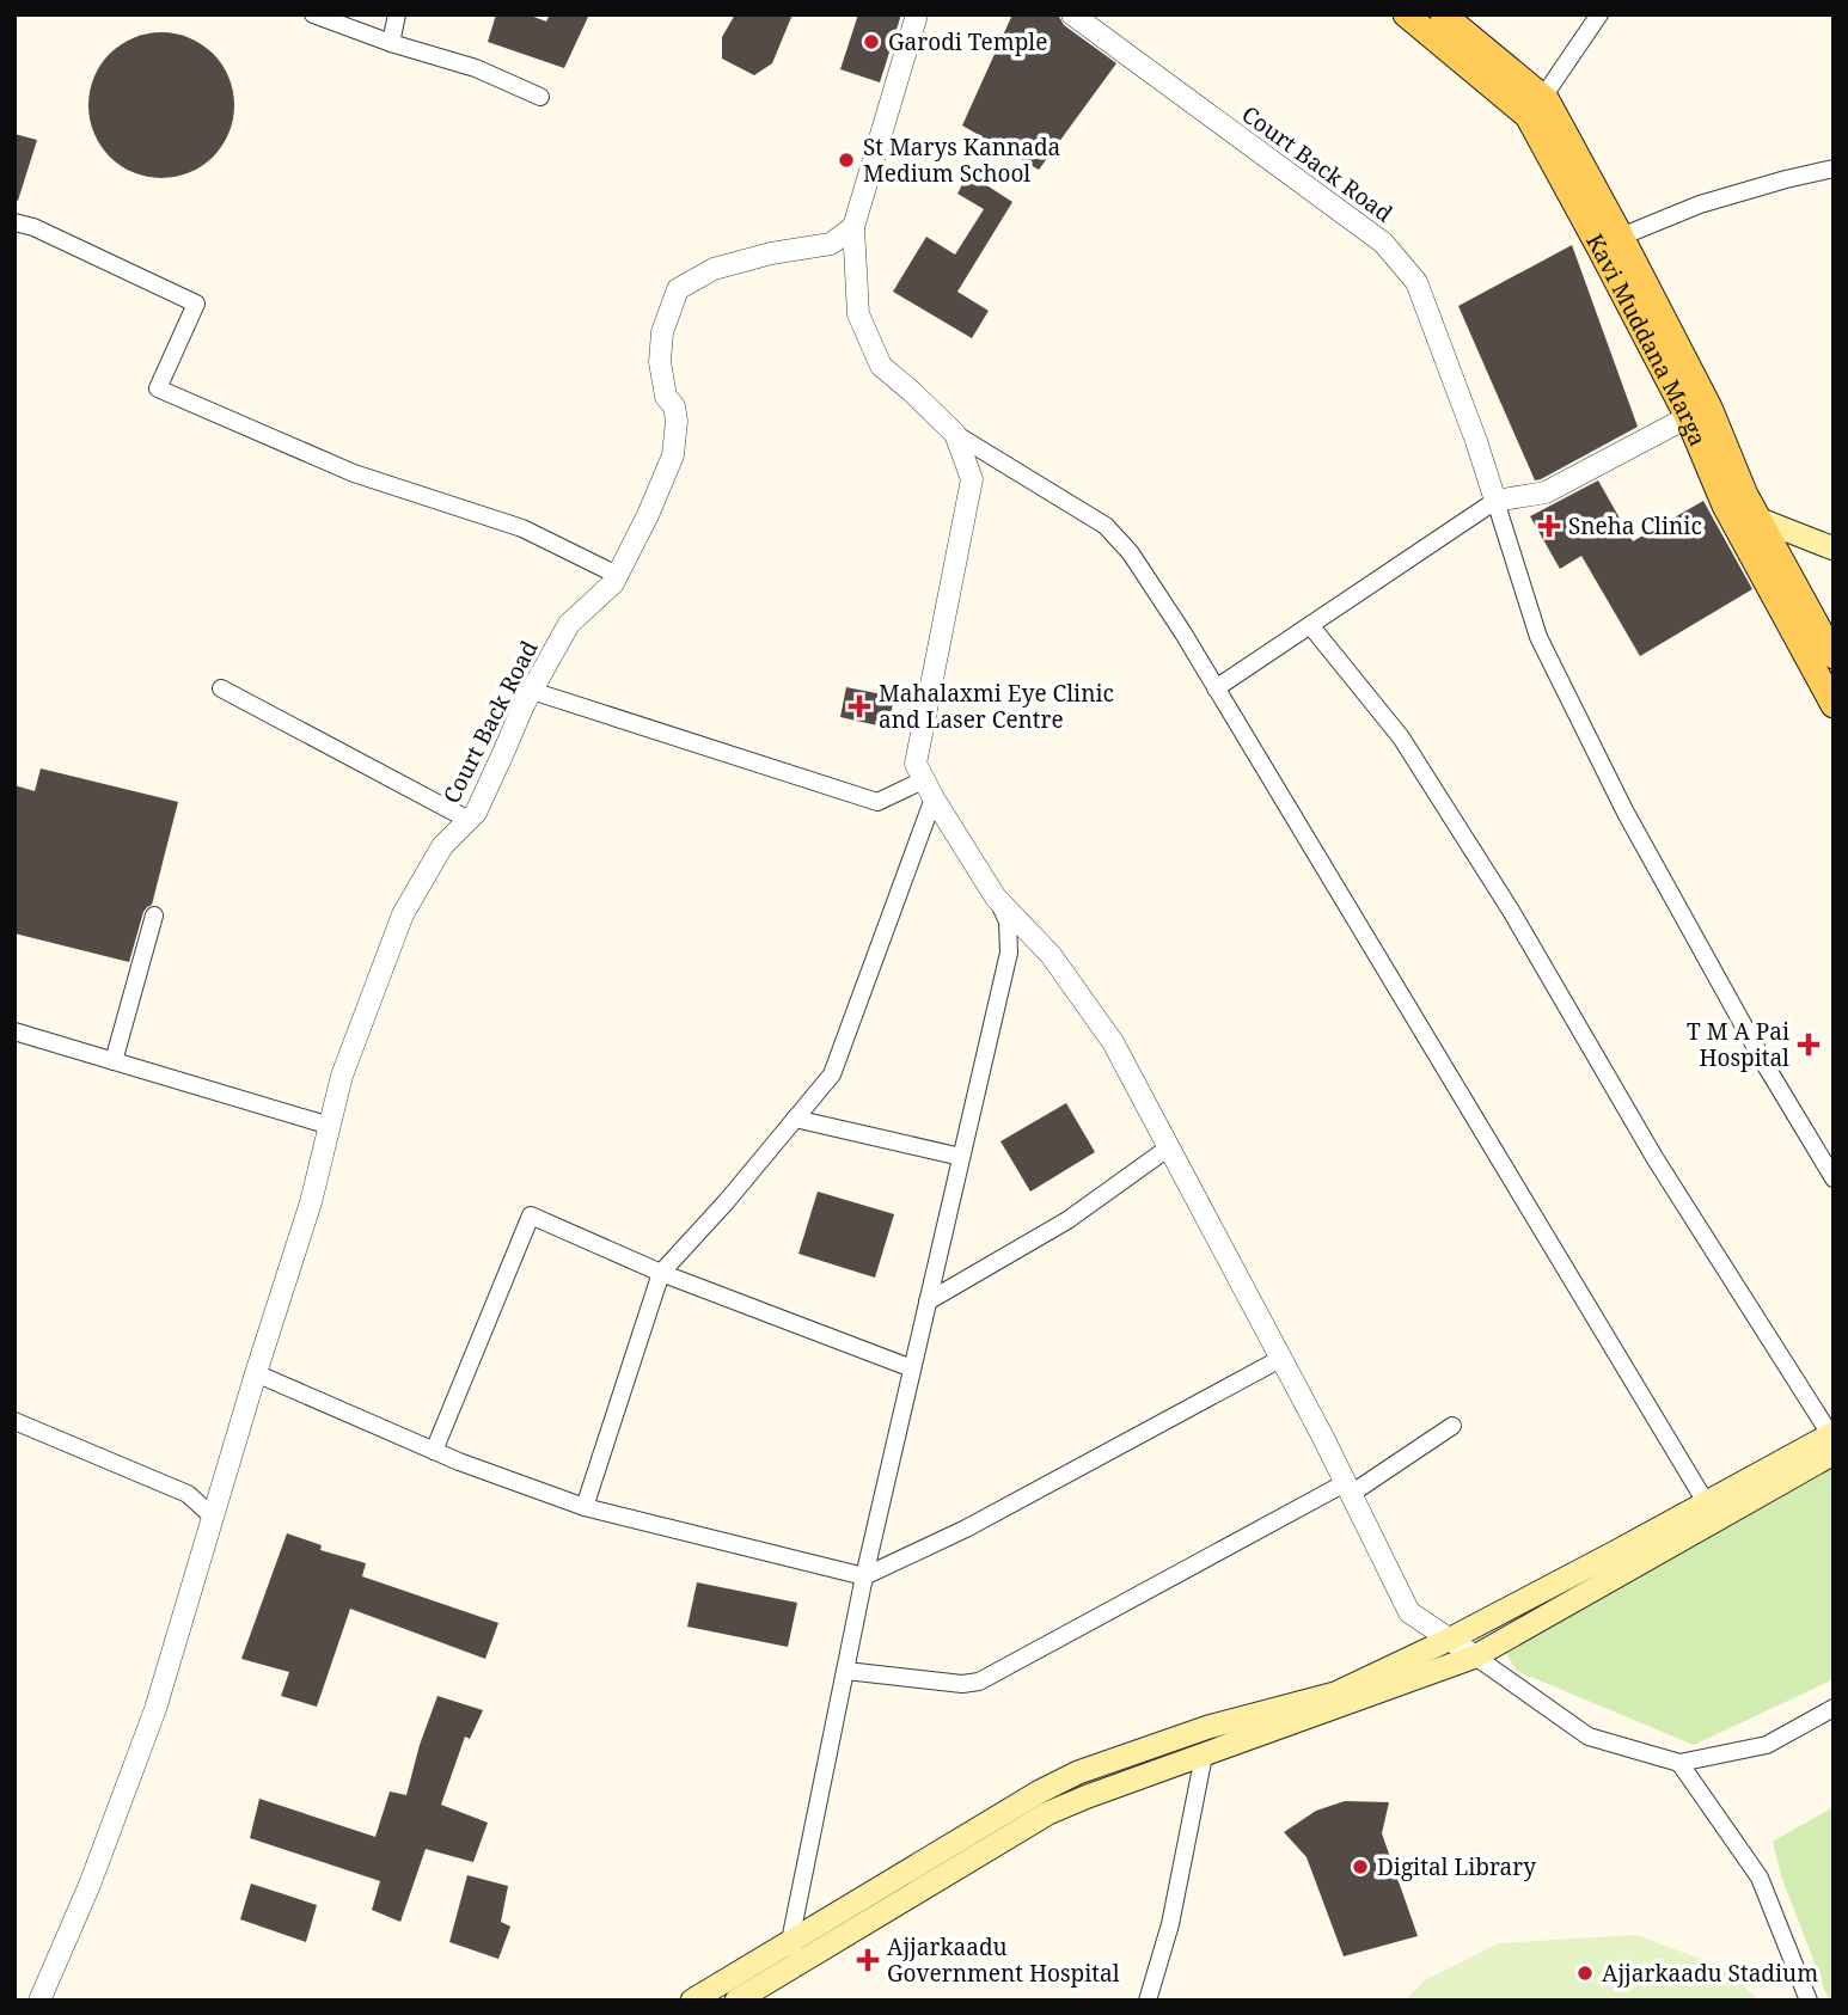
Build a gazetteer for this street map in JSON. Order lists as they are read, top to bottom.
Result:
{
  "streets": {
    "main road": ["Kavi Muddana Marga"],
    "street": ["Court Back Road"]
  },
  "places": {
    "other": [
      "Garodi Temple",
      "St Marys Kannada Medium School",
      "Digital Library",
      "Ajjarkaadu Stadium"
    ],
    "health": [
      "Sneha Clinic",
      "Mahalaxmi Eye Clinic and Laser Centre",
      "T M A Pai Hospital",
      "Ajjarkaadu Government Hospital"
    ]
  }
}
